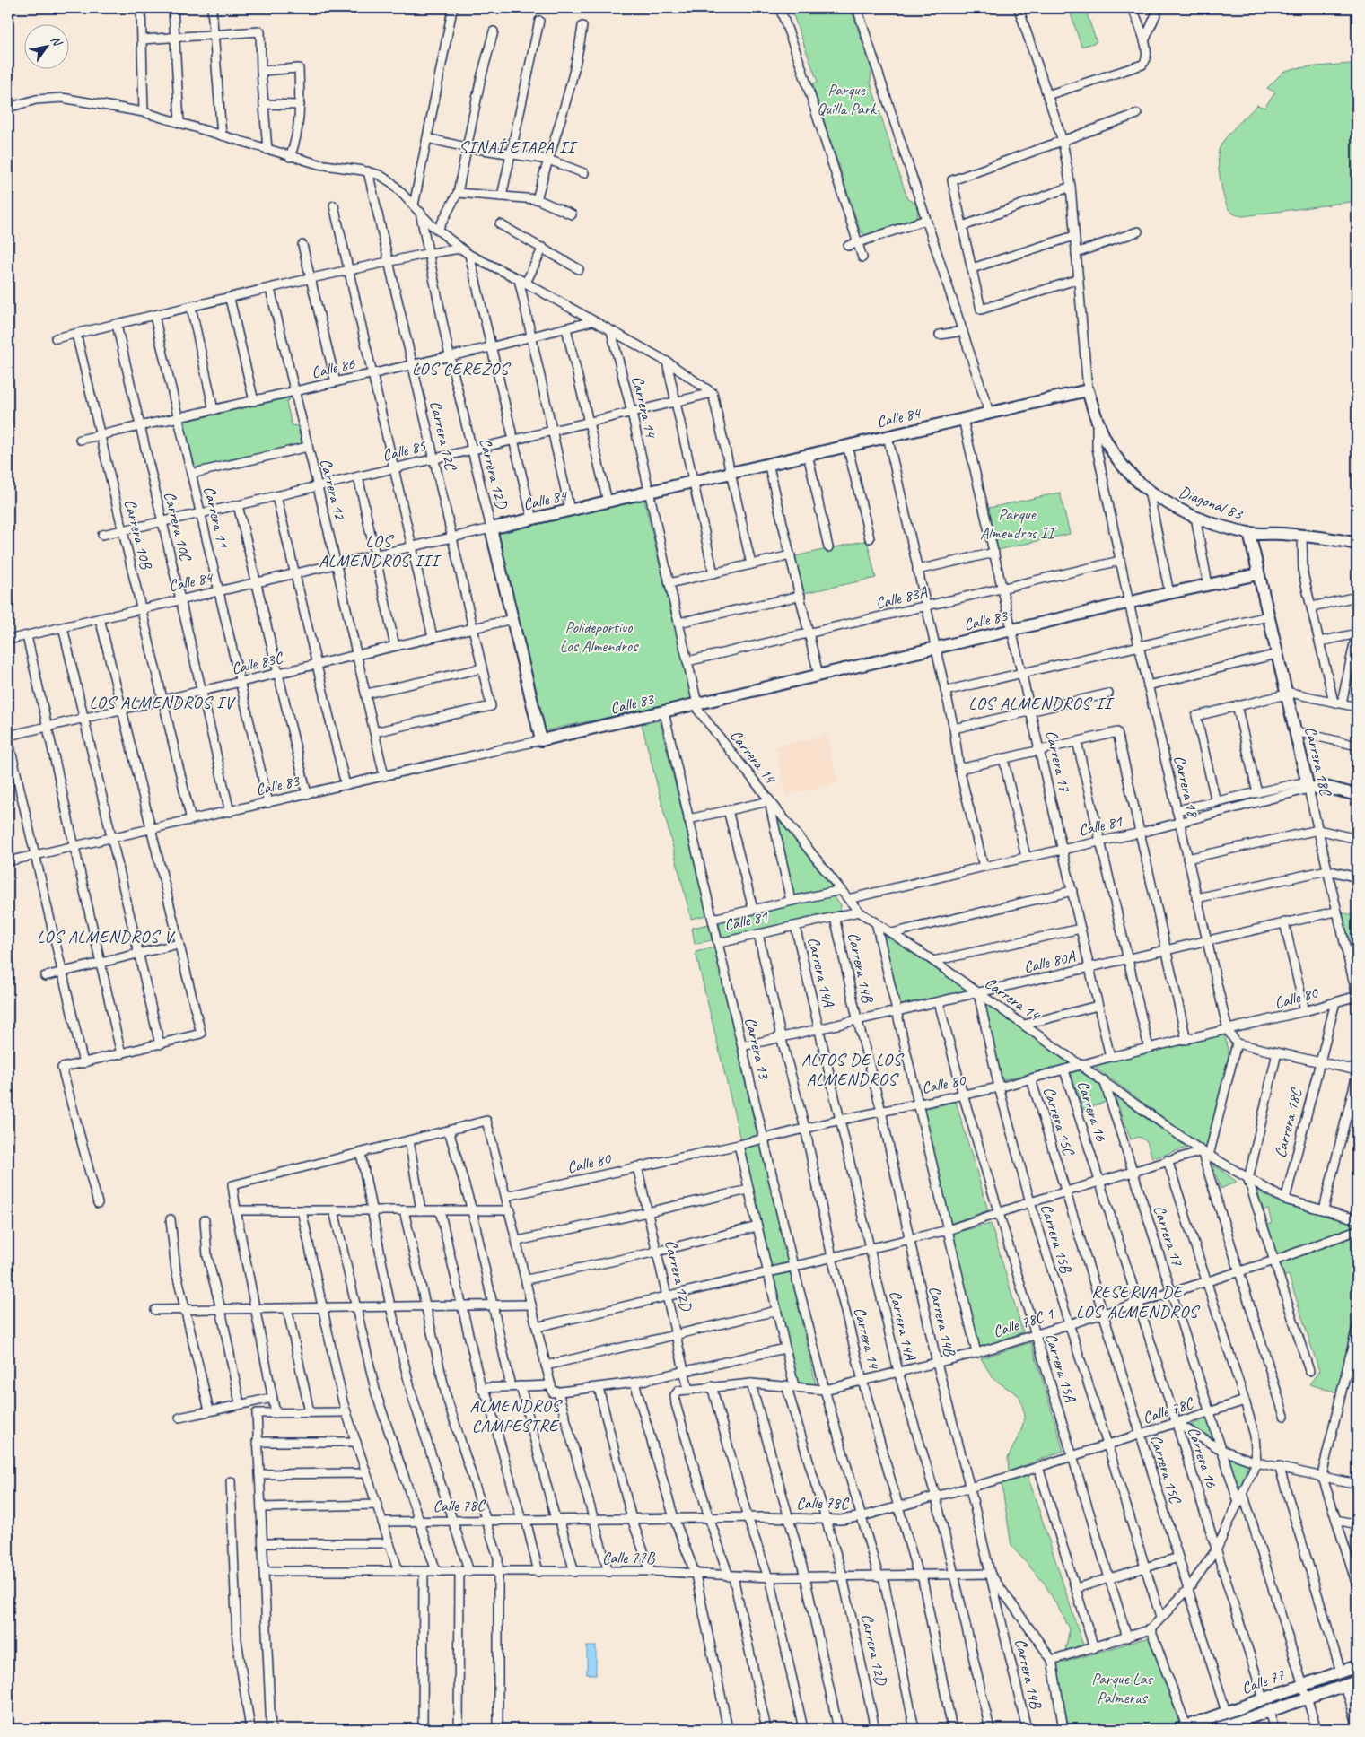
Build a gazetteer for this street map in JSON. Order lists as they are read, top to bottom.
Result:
{
  "streets": {
    "street": [
      "Calle 86",
      "Carrera 14",
      "Calle 84",
      "Carrera 12C",
      "Calle 85",
      "Carrera 12D",
      "Carrera 12",
      "Diagonal 83",
      "Carrera 11",
      "Carrera 10C",
      "Carrera 10B",
      "Calle 83A",
      "Calle 83",
      "Calle 83C",
      "Carrera 17",
      "Carrera 18C",
      "Carrera 18",
      "Calle 81",
      "Calle 80A",
      "Carrera 14B",
      "Carrera 14A",
      "Calle 80",
      "Carrera 13",
      "Carrera 16",
      "Carrera 15C",
      "Carrera 15B",
      "Calle 78C 1",
      "Carrera 15A",
      "Calle 78C",
      "Calle 77B",
      "Calle 77"
    ]
  },
  "crossings": [
    ["Calle 86", "Carrera 12C"],
    ["Calle 86", "Carrera 12D"],
    ["Calle 86", "Carrera 12"],
    ["Calle 86", "Carrera 11"],
    ["Calle 86", "Carrera 10C"],
    ["Calle 86", "Carrera 10B"],
    ["Carrera 14", "Calle 84"],
    ["Carrera 14", "Calle 85"],
    ["Carrera 14", "Calle 83A"],
    ["Carrera 14", "Calle 83"],
    ["Carrera 14", "Carrera 17"],
    ["Carrera 14", "Carrera 18C"],
    ["Carrera 14", "Calle 81"],
    ["Carrera 14", "Calle 80A"],
    ["Carrera 14", "Calle 80"],
    ["Carrera 14", "Carrera 15B"],
    ["Carrera 14", "Calle 78C 1"],
    ["Carrera 14", "Calle 78C"],
    ["Carrera 14", "Calle 77B"],
    ["Calle 84", "Carrera 12C"],
    ["Calle 84", "Carrera 12D"],
    ["Calle 84", "Carrera 12"],
    ["Calle 84", "Diagonal 83"],
    ["Calle 84", "Carrera 11"],
    ["Calle 84", "Carrera 10C"],
    ["Calle 84", "Carrera 10B"],
    ["Calle 84", "Carrera 17"],
    ["Carrera 12C", "Calle 85"],
    ["Carrera 12C", "Carrera 12"],
    ["Carrera 12C", "Calle 83C"],
    ["Calle 85", "Carrera 12D"],
    ["Calle 85", "Carrera 12"],
    ["Calle 85", "Carrera 11"],
    ["Calle 85", "Carrera 10C"],
    ["Calle 85", "Carrera 10B"],
    ["Carrera 12D", "Calle 83"],
    ["Carrera 12D", "Calle 83C"],
    ["Carrera 12D", "Calle 80"],
    ["Carrera 12D", "Calle 78C 1"],
    ["Carrera 12D", "Calle 78C"],
    ["Carrera 12D", "Calle 77B"],
    ["Carrera 12", "Calle 83"],
    ["Carrera 12", "Calle 83C"],
    ["Diagonal 83", "Carrera 18C"],
    ["Diagonal 83", "Carrera 18"],
    ["Carrera 11", "Calle 83"],
    ["Carrera 11", "Calle 83C"],
    ["Carrera 10C", "Calle 83"],
    ["Carrera 10C", "Calle 83C"],
    ["Carrera 10B", "Calle 83"],
    ["Carrera 10B", "Calle 83C"],
    ["Calle 83A", "Carrera 17"],
    ["Calle 83A", "Carrera 18"],
    ["Calle 83", "Carrera 17"],
    ["Calle 83", "Carrera 18C"],
    ["Calle 83", "Carrera 18"],
    ["Calle 83", "Carrera 13"],
    ["Carrera 17", "Calle 81"],
    ["Carrera 17", "Calle 80A"],
    ["Carrera 17", "Calle 80"],
    ["Carrera 17", "Calle 78C 1"],
    ["Carrera 17", "Calle 78C"],
    ["Carrera 18C", "Calle 81"],
    ["Carrera 18C", "Calle 80A"],
    ["Carrera 18C", "Calle 80"],
    ["Carrera 18", "Calle 81"],
    ["Carrera 18", "Calle 80A"],
    ["Carrera 18", "Calle 80"],
    ["Calle 81", "Carrera 14B"],
    ["Calle 81", "Carrera 14A"],
    ["Calle 81", "Carrera 13"],
    ["Calle 80A", "Carrera 14B"],
    ["Calle 80A", "Carrera 14A"],
    ["Calle 80A", "Carrera 13"],
    ["Calle 80A", "Carrera 15B"],
    ["Calle 80A", "Carrera 15A"],
    ["Carrera 14B", "Calle 80"],
    ["Carrera 14B", "Calle 78C 1"],
    ["Carrera 14B", "Calle 78C"],
    ["Carrera 14B", "Calle 77B"],
    ["Carrera 14A", "Calle 80"],
    ["Carrera 14A", "Calle 78C 1"],
    ["Carrera 14A", "Calle 78C"],
    ["Carrera 14A", "Calle 77B"],
    ["Calle 80", "Carrera 13"],
    ["Calle 80", "Carrera 16"],
    ["Calle 80", "Carrera 15C"],
    ["Calle 80", "Carrera 15B"],
    ["Calle 80", "Carrera 15A"],
    ["Carrera 13", "Calle 78C 1"],
    ["Carrera 13", "Calle 78C"],
    ["Carrera 13", "Calle 77B"],
    ["Carrera 16", "Calle 78C 1"],
    ["Carrera 16", "Calle 78C"],
    ["Carrera 16", "Calle 77"],
    ["Carrera 15C", "Calle 78C 1"],
    ["Carrera 15C", "Calle 78C"],
    ["Carrera 15C", "Calle 77"],
    ["Carrera 15B", "Calle 78C 1"],
    ["Carrera 15B", "Calle 78C"],
    ["Calle 78C 1", "Carrera 15A"],
    ["Carrera 15A", "Calle 78C"]
  ],
  "districts": [
    "SINAÍ ETAPA II",
    "LOS CEREZOS",
    "LOS ALMENDROS III",
    "LOS ALMENDROS IV",
    "LOS ALMENDROS II",
    "LOS ALMENDROS V",
    "ALTOS DE LOS ALMENDROS",
    "RESERVA DE LOS ALMENDROS",
    "ALMENDROS CAMPESTRE"
  ],
  "parks": [
    "Parque Quilla Park",
    "Parque Almendros II",
    "Polideportivo Los Almendros",
    "Parque Las Palmeras"
  ],
  "north": "top right"
}
